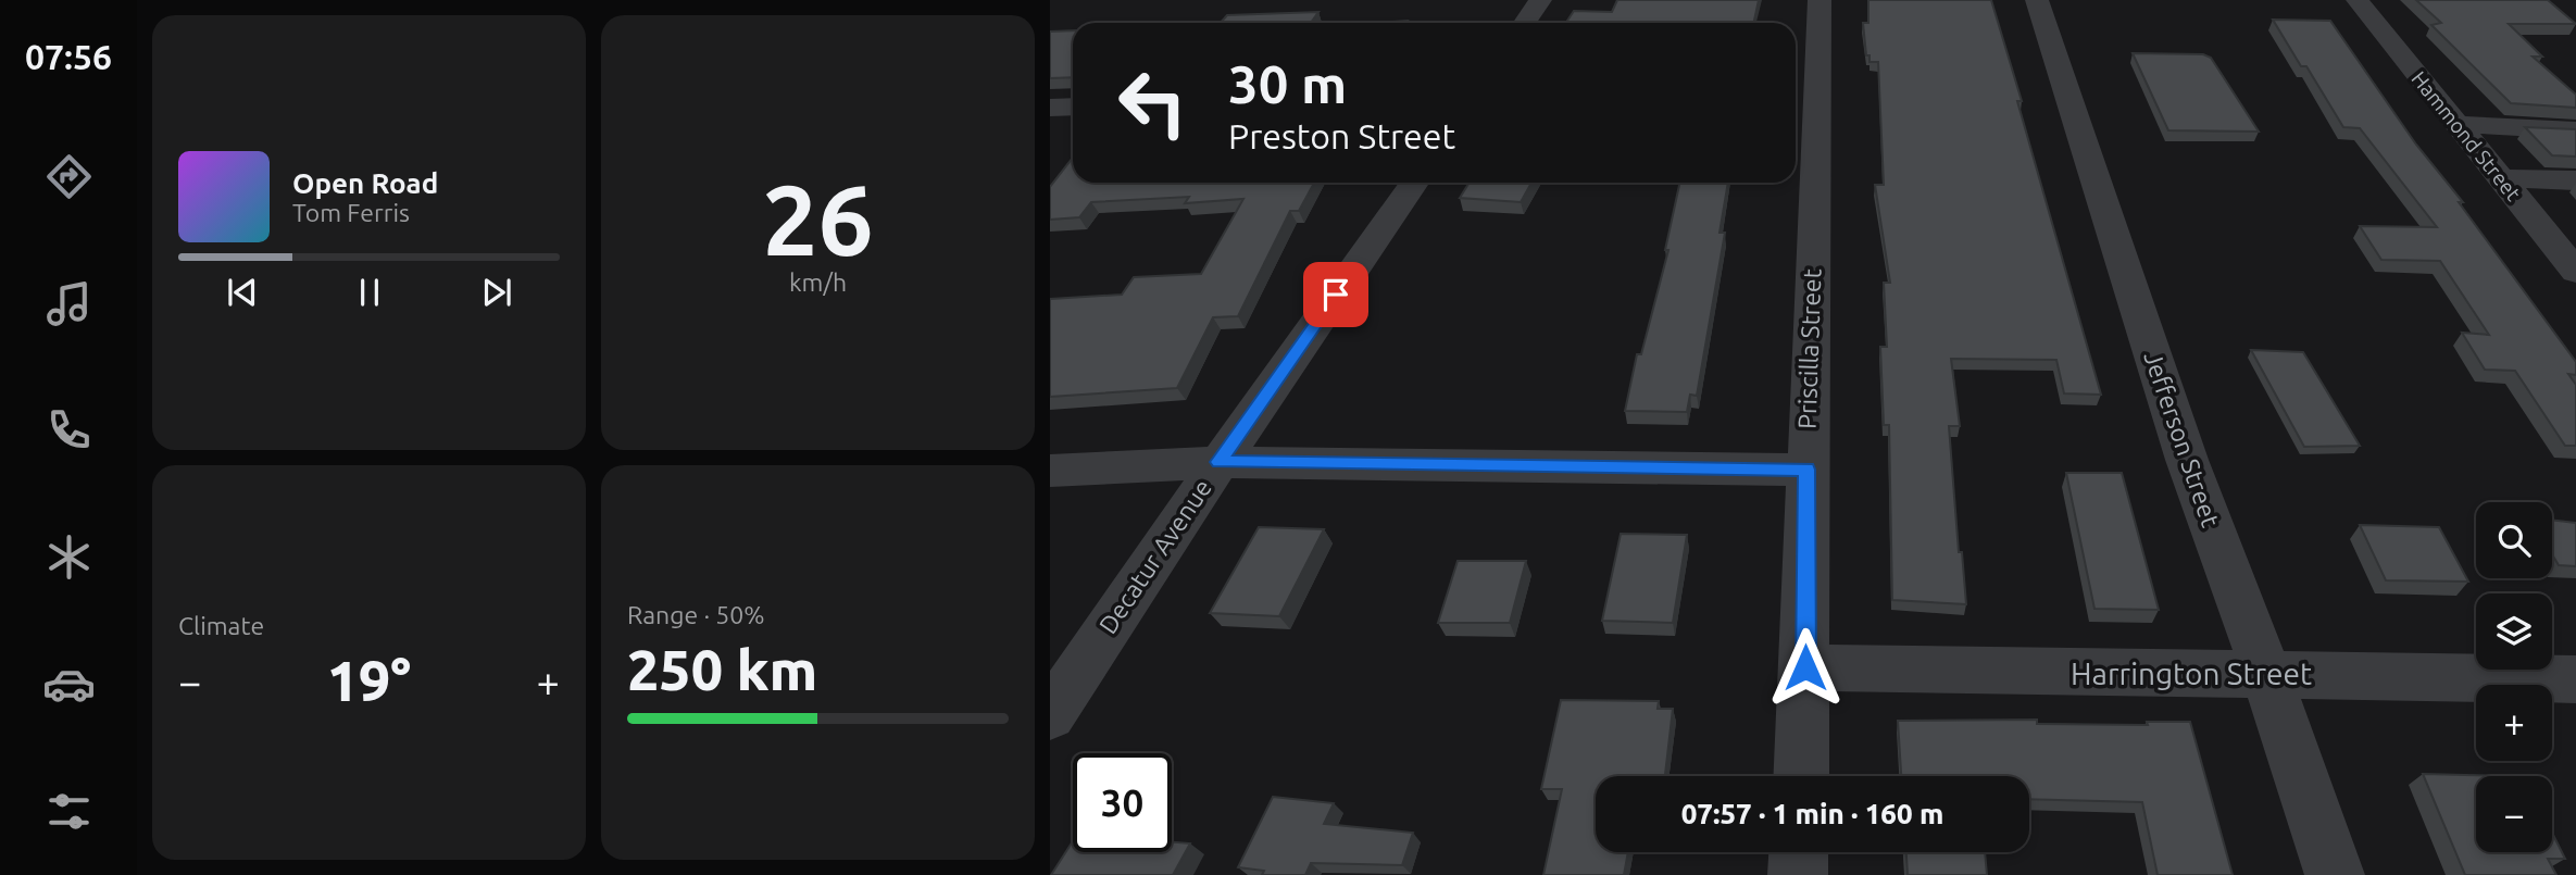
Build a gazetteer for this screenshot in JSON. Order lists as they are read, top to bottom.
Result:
{
  "streets": {
    "street": [
      "Hammond Street",
      "Priscilla Street",
      "Jefferson Street",
      "Decatur Avenue",
      "Harrington Street"
    ]
  },
  "crossings": [
    ["Priscilla Street", "Harrington Street"],
    ["Jefferson Street", "Harrington Street"]
  ],
  "page": {
    "tabs": "07:56",
    "tile": [
      ["26", "km/h"],
      "Climate",
      ["Range · 50%", "250 km"]
    ],
    "turn": ["30 m", "Preston Street"],
    "song": ["Open Road", "Tom Ferris"],
    "map_buttons": ["+", "−"],
    "heat": ["−", "19°", "+"],
    "limit": "30",
    "trip": "07:57 · 1 min · 160 m"
  }
}
